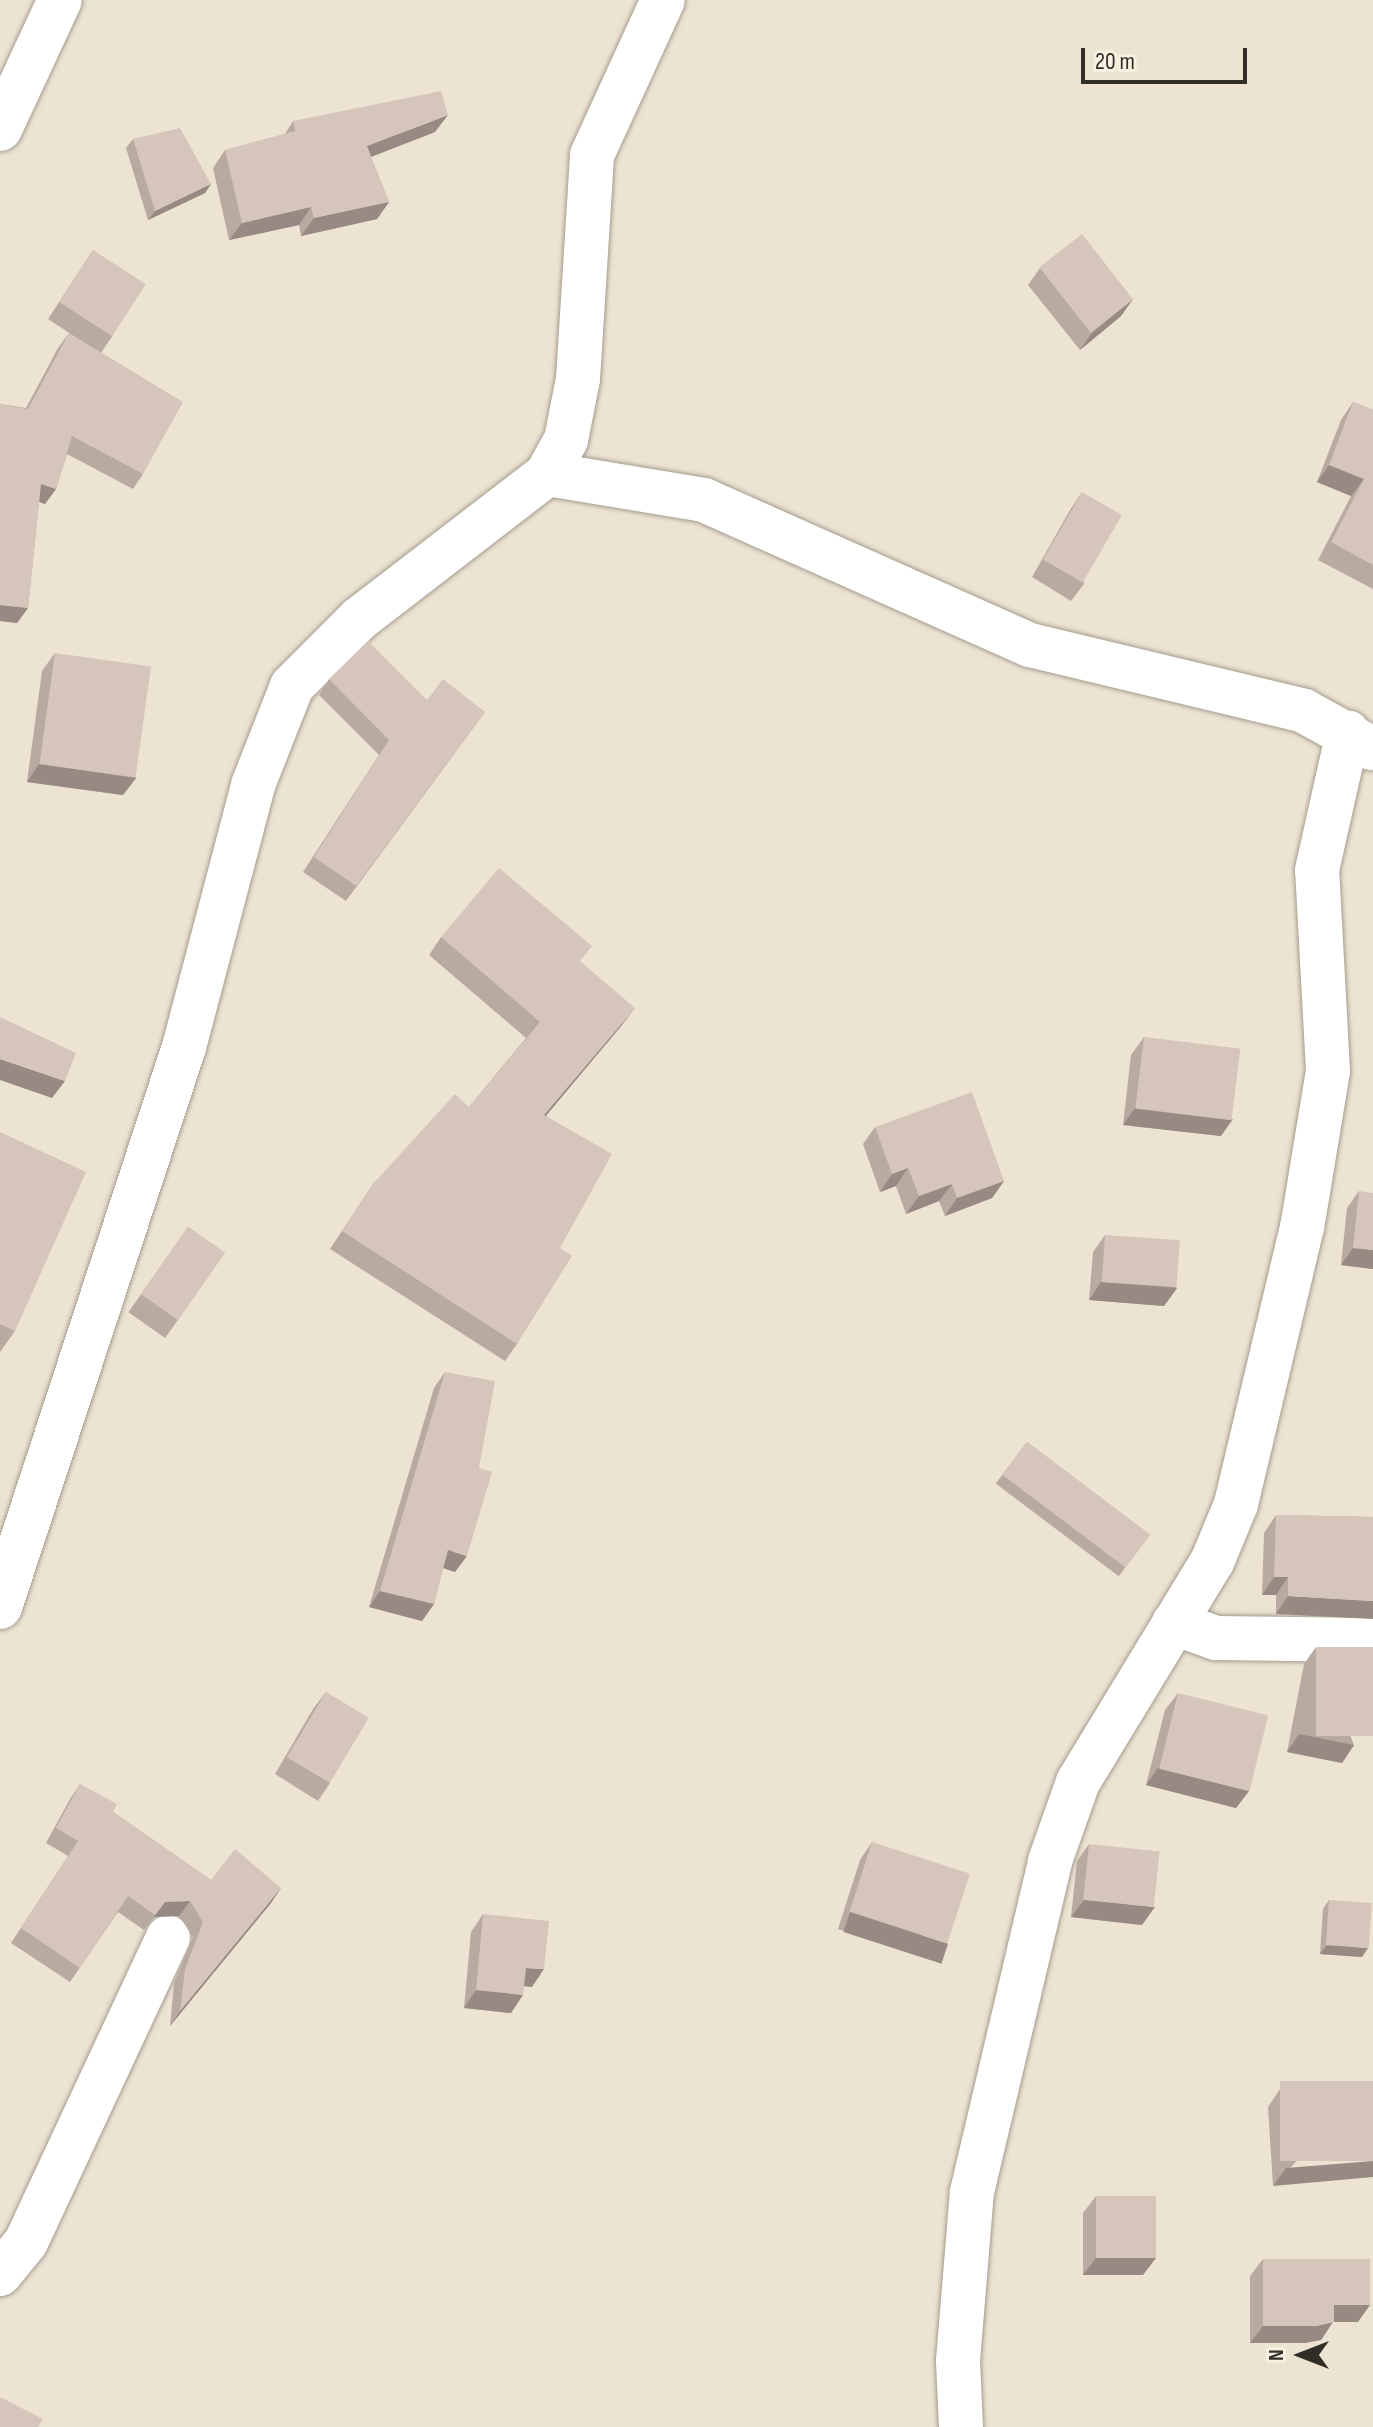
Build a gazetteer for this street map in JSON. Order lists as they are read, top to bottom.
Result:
{
  "scale_bar": "20 m",
  "north": "left"
}
